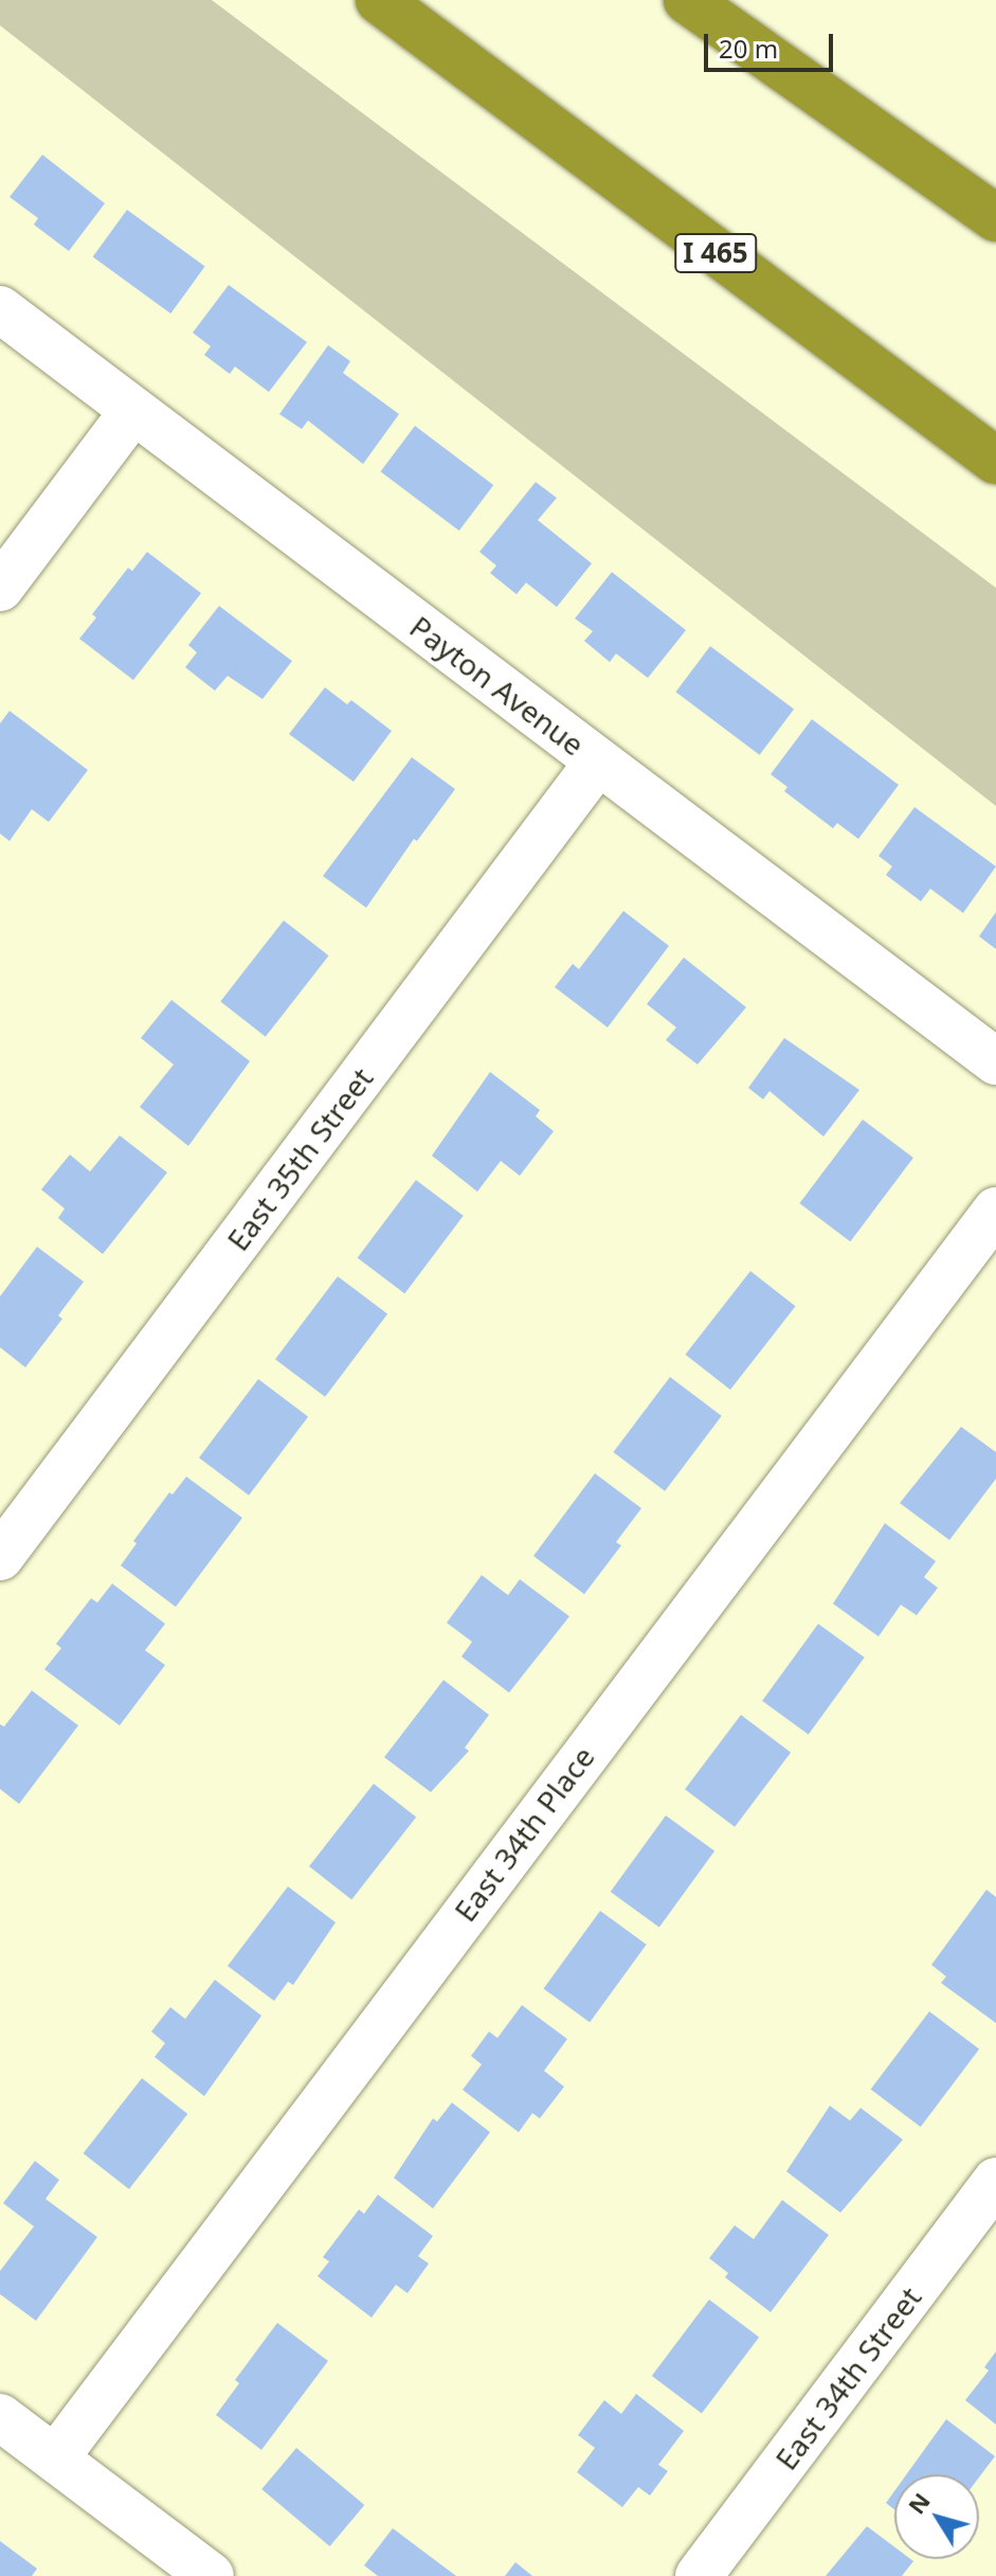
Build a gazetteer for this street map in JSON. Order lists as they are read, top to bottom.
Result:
{
  "streets": {
    "highway": ["I 465"],
    "street": [
      "Payton Avenue",
      "East 35th Street",
      "East 34th Place",
      "East 34th Street"
    ]
  },
  "crossings": [
    ["Payton Avenue", "East 35th Street"]
  ],
  "scale_bar": "20 m",
  "north": "top left"
}
